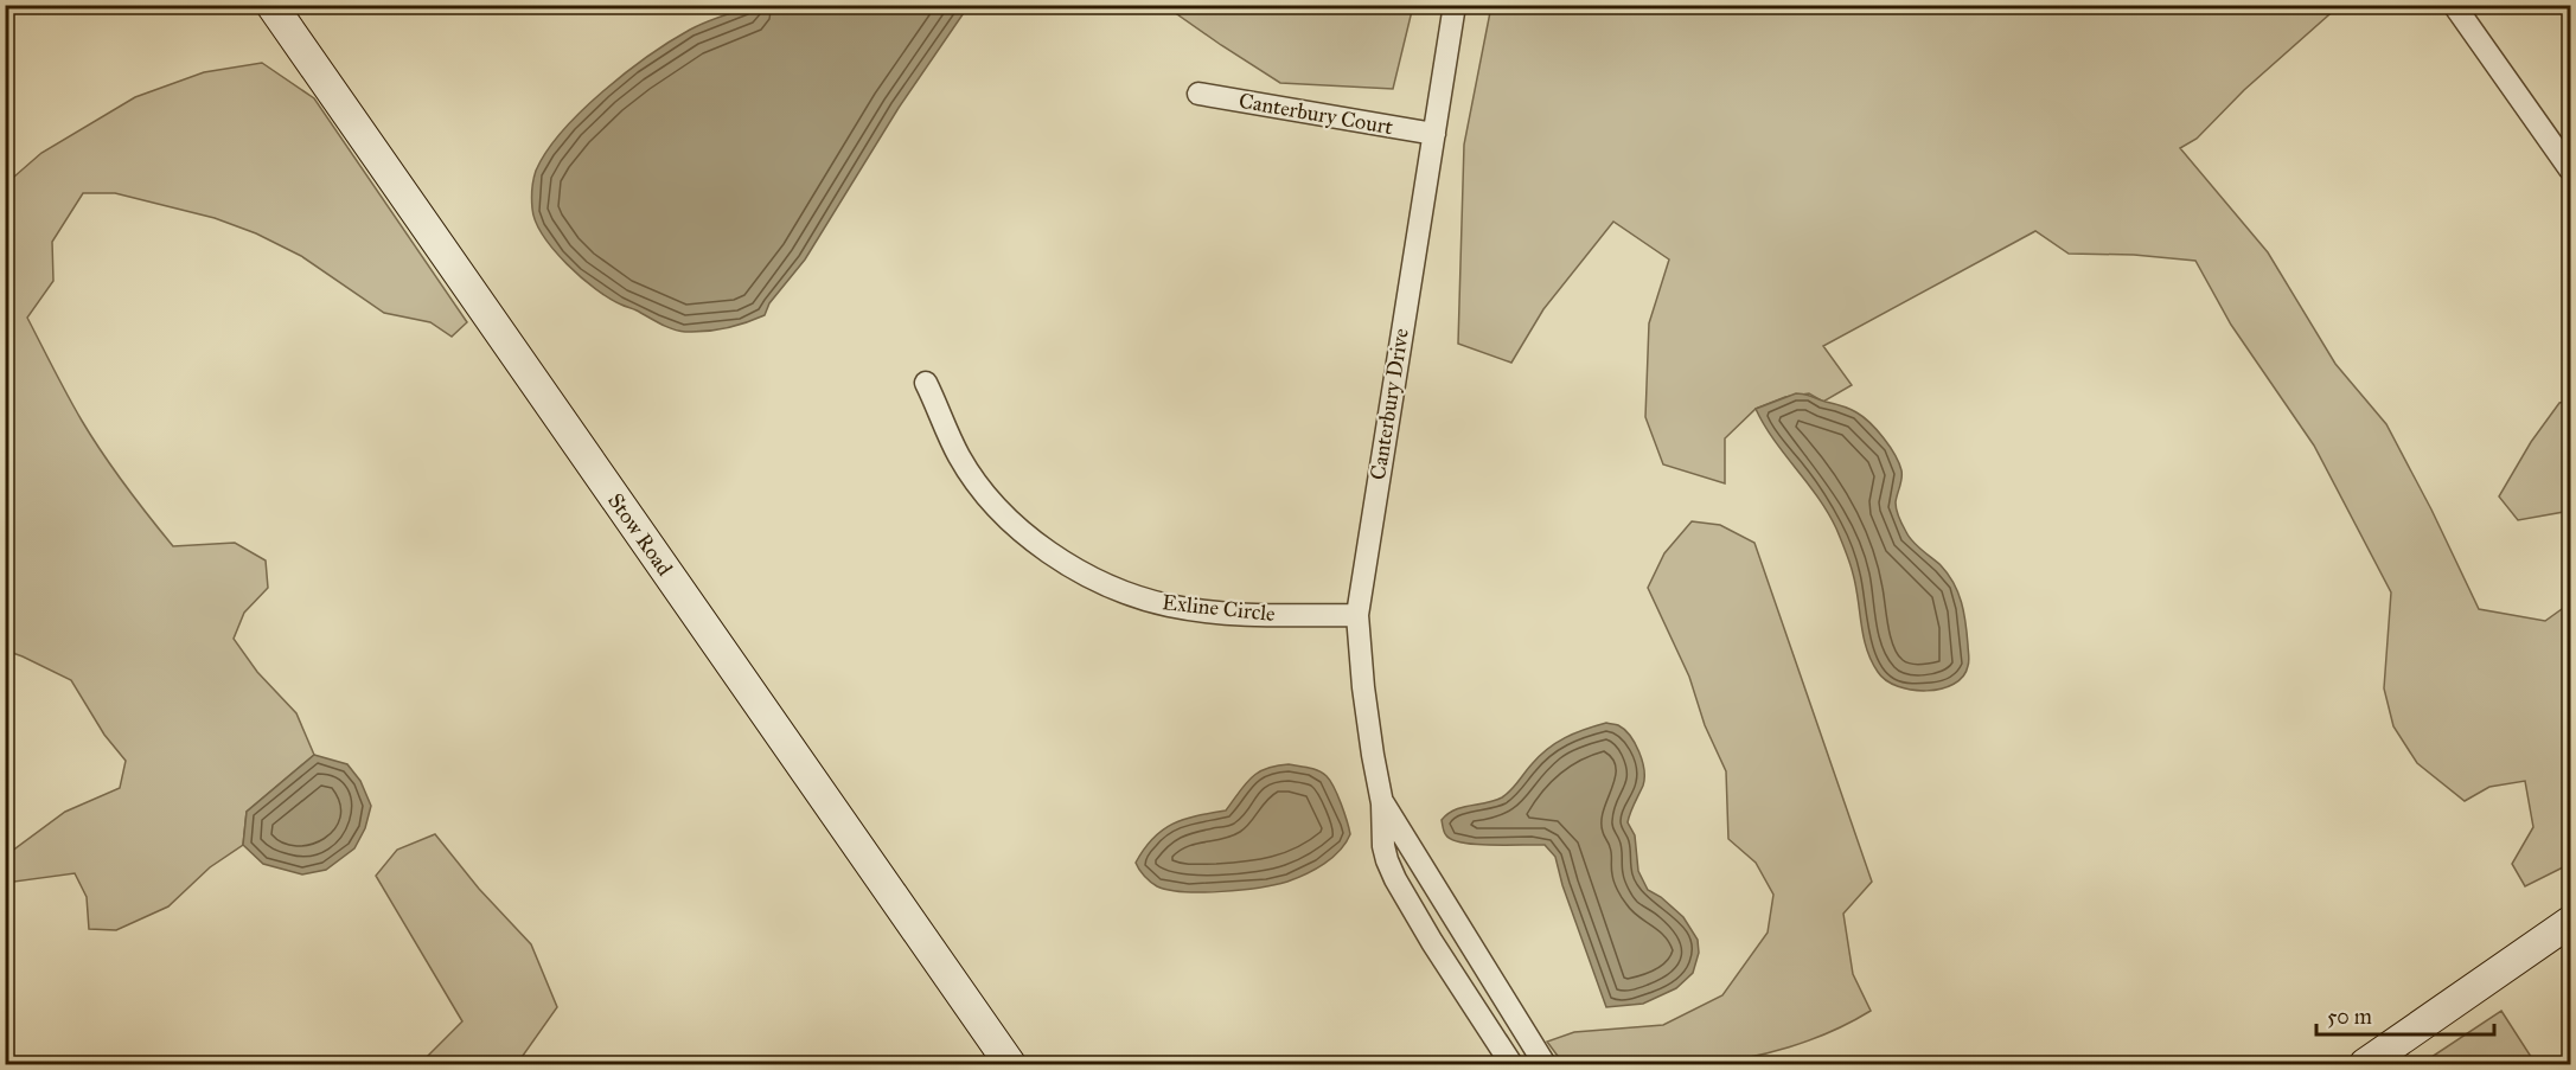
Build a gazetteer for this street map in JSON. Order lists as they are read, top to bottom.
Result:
{
  "streets": {
    "street": [
      "Canterbury Court",
      "Canterbury Drive",
      "Stow Road",
      "Exline Circle"
    ]
  },
  "crossings": [
    ["Canterbury Court", "Canterbury Drive"],
    ["Canterbury Drive", "Exline Circle"]
  ],
  "scale_bar": "50 m"
}
